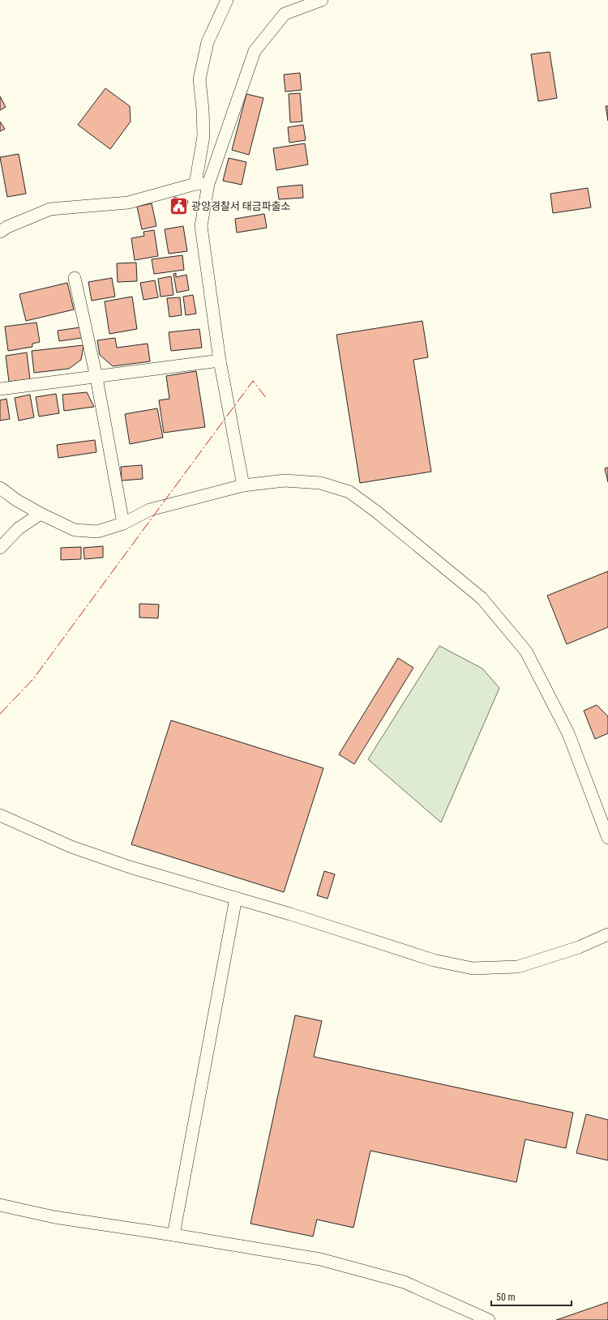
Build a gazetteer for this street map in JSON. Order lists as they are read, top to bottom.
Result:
{
  "places": {
    "public building": ["광양경찰서 태금파출소"]
  },
  "scale_bar": "50 m"
}
